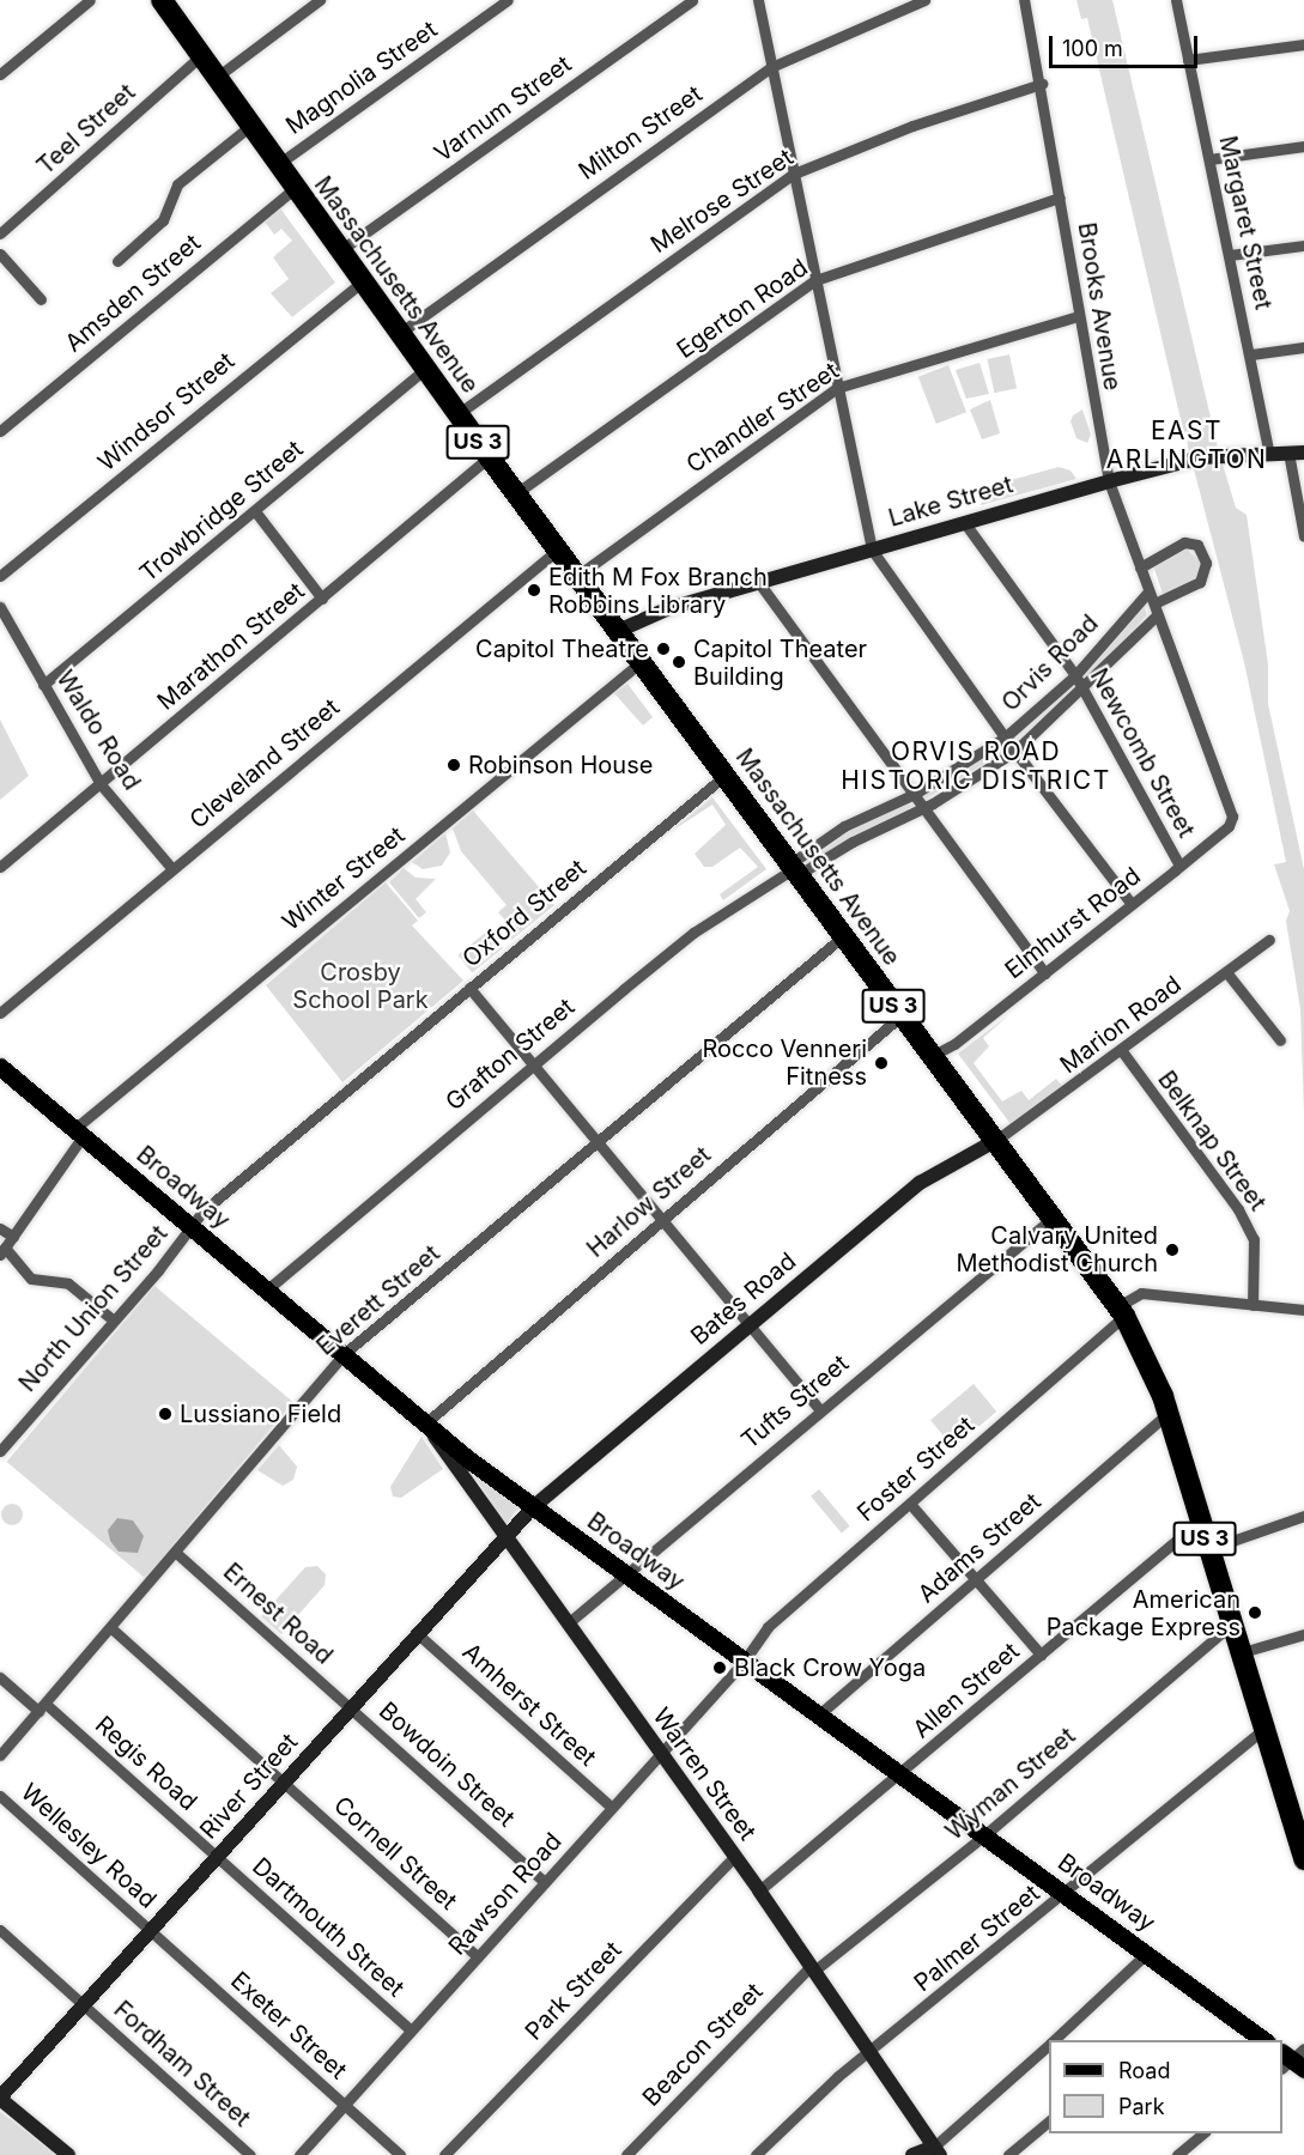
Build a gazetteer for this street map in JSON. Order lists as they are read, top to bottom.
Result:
{
  "streets": {
    "highway": ["Massachusetts Avenue", "US 3"],
    "main road": [
      "Lake Street",
      "Broadway",
      "Bates Road",
      "Warren Street",
      "River Street"
    ],
    "street": [
      "Magnolia Street",
      "Varnum Street",
      "Teel Street",
      "Milton Street",
      "Melrose Street",
      "Margaret Street",
      "Amsden Street",
      "Brooks Avenue",
      "Egerton Road",
      "Windsor Street",
      "Chandler Street",
      "Trowbridge Street",
      "Marathon Street",
      "Orvis Road",
      "Waldo Road",
      "Newcomb Street",
      "Cleveland Street",
      "Winter Street",
      "Oxford Street",
      "Elmhurst Road",
      "Marion Road",
      "Grafton Street",
      "Belknap Street",
      "Harlow Street",
      "Everett Street",
      "North Union Street",
      "Tufts Street",
      "Foster Street",
      "Adams Street",
      "Ernest Road",
      "Allen Street",
      "Amherst Street",
      "Regis Road",
      "Bowdoin Street",
      "Wyman Street",
      "Wellesley Road",
      "Cornell Street",
      "Rawson Road",
      "Dartmouth Street",
      "Palmer Street",
      "Park Street",
      "Exeter Street",
      "Beacon Street",
      "Fordham Street"
    ]
  },
  "crossings": [
    ["Magnolia Street", "Massachusetts Avenue"],
    ["Varnum Street", "Massachusetts Avenue"],
    ["Teel Street", "Massachusetts Avenue"],
    ["Milton Street", "Massachusetts Avenue"],
    ["Melrose Street", "Massachusetts Avenue"],
    ["Melrose Street", "Brooks Avenue"],
    ["Margaret Street", "Lake Street"],
    ["Massachusetts Avenue", "Amsden Street"],
    ["Massachusetts Avenue", "Egerton Road"],
    ["Massachusetts Avenue", "Windsor Street"],
    ["Massachusetts Avenue", "Chandler Street"],
    ["Massachusetts Avenue", "Lake Street"],
    ["Massachusetts Avenue", "Trowbridge Street"],
    ["Massachusetts Avenue", "Marathon Street"],
    ["Massachusetts Avenue", "Orvis Road"],
    ["Massachusetts Avenue", "Cleveland Street"],
    ["Massachusetts Avenue", "Winter Street"],
    ["Massachusetts Avenue", "Oxford Street"],
    ["Massachusetts Avenue", "Elmhurst Road"],
    ["Massachusetts Avenue", "Marion Road"],
    ["Massachusetts Avenue", "Grafton Street"],
    ["Massachusetts Avenue", "Harlow Street"],
    ["Massachusetts Avenue", "Bates Road"],
    ["Massachusetts Avenue", "Everett Street"],
    ["Massachusetts Avenue", "Tufts Street"],
    ["Massachusetts Avenue", "Foster Street"],
    ["Massachusetts Avenue", "Adams Street"],
    ["Massachusetts Avenue", "Allen Street"],
    ["Massachusetts Avenue", "Wyman Street"],
    ["Massachusetts Avenue", "Palmer Street"],
    ["Brooks Avenue", "Egerton Road"],
    ["Brooks Avenue", "Chandler Street"],
    ["Brooks Avenue", "Lake Street"],
    ["Brooks Avenue", "Orvis Road"],
    ["Brooks Avenue", "Elmhurst Road"],
    ["Lake Street", "Newcomb Street"],
    ["Trowbridge Street", "Waldo Road"],
    ["Marathon Street", "Waldo Road"],
    ["Orvis Road", "Newcomb Street"],
    ["Orvis Road", "Grafton Street"],
    ["Waldo Road", "Cleveland Street"],
    ["Newcomb Street", "Elmhurst Road"],
    ["Winter Street", "Broadway"],
    ["Oxford Street", "Broadway"],
    ["Oxford Street", "North Union Street"],
    ["Marion Road", "Belknap Street"],
    ["Marion Road", "Bates Road"],
    ["Grafton Street", "Broadway"],
    ["Broadway", "Harlow Street"],
    ["Broadway", "Bates Road"],
    ["Broadway", "Everett Street"],
    ["Broadway", "North Union Street"],
    ["Broadway", "Tufts Street"],
    ["Broadway", "Foster Street"],
    ["Broadway", "Adams Street"],
    ["Broadway", "Allen Street"],
    ["Broadway", "Warren Street"],
    ["Broadway", "Wyman Street"],
    ["Broadway", "River Street"],
    ["Broadway", "Rawson Road"],
    ["Broadway", "Palmer Street"],
    ["Harlow Street", "Warren Street"],
    ["Bates Road", "River Street"],
    ["Everett Street", "Ernest Road"],
    ["Everett Street", "Regis Road"],
    ["Everett Street", "Cornell Street"],
    ["Tufts Street", "Warren Street"],
    ["Foster Street", "Rawson Road"],
    ["Ernest Road", "Bowdoin Street"],
    ["Ernest Road", "River Street"],
    ["Allen Street", "Warren Street"],
    ["Amherst Street", "River Street"],
    ["Amherst Street", "Rawson Road"],
    ["Regis Road", "River Street"],
    ["Regis Road", "Dartmouth Street"],
    ["Bowdoin Street", "River Street"],
    ["Bowdoin Street", "Rawson Road"],
    ["Warren Street", "Wyman Street"],
    ["Warren Street", "River Street"],
    ["Warren Street", "Rawson Road"],
    ["Warren Street", "Palmer Street"],
    ["Warren Street", "Park Street"],
    ["Warren Street", "Beacon Street"],
    ["Wyman Street", "Beacon Street"],
    ["River Street", "Wellesley Road"],
    ["River Street", "Cornell Street"],
    ["River Street", "Dartmouth Street"],
    ["River Street", "Exeter Street"],
    ["River Street", "Fordham Street"],
    ["Wellesley Road", "Exeter Street"],
    ["Cornell Street", "Rawson Road"],
    ["Rawson Road", "Dartmouth Street"],
    ["Rawson Road", "Exeter Street"]
  ],
  "districts": ["EAST ARLINGTON", "ORVIS ROAD HISTORIC DISTRICT"],
  "parks": ["Crosby School Park"],
  "places": [
    "Edith M Fox Branch Robbins Library",
    "Capitol Theatre",
    "Capitol Theater Building",
    "Robinson House",
    "Rocco Venneri Fitness",
    "Calvary United Methodist Church",
    "Lussiano Field",
    "American Package Express",
    "Black Crow Yoga"
  ],
  "legend": ["Road", "Park"],
  "scale_bar": "100 m"
}
